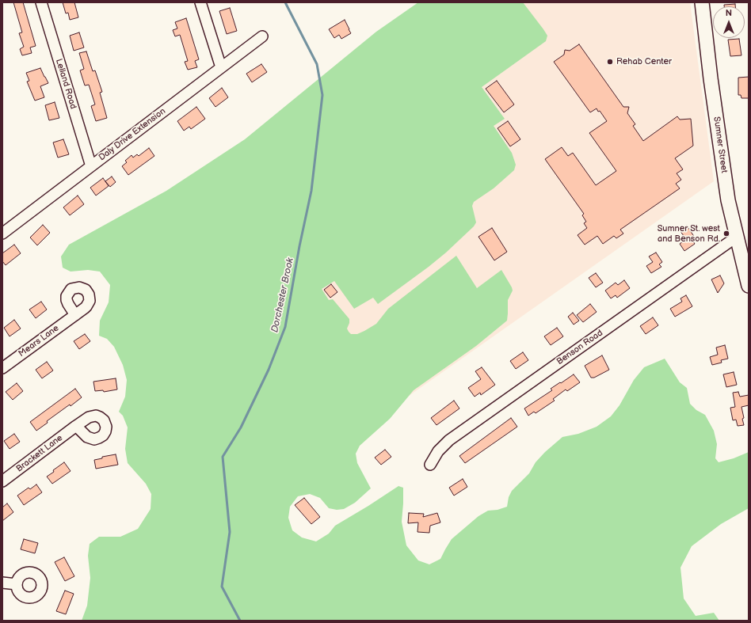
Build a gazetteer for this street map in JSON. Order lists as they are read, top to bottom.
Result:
{
  "streets": {
    "main road": ["Sumner Street"],
    "street": [
      "Lelland Road",
      "Daly Drive Extension",
      "Mears Lane",
      "Benson Road",
      "Brackett Lane"
    ]
  },
  "crossings": [
    ["Lelland Road", "Daly Drive Extension"],
    ["Sumner Street", "Benson Road"]
  ],
  "water": ["Dorchester Brook"],
  "places": ["Rehab Center", "Sumner St. west and Benson Rd."],
  "north": "top"
}
